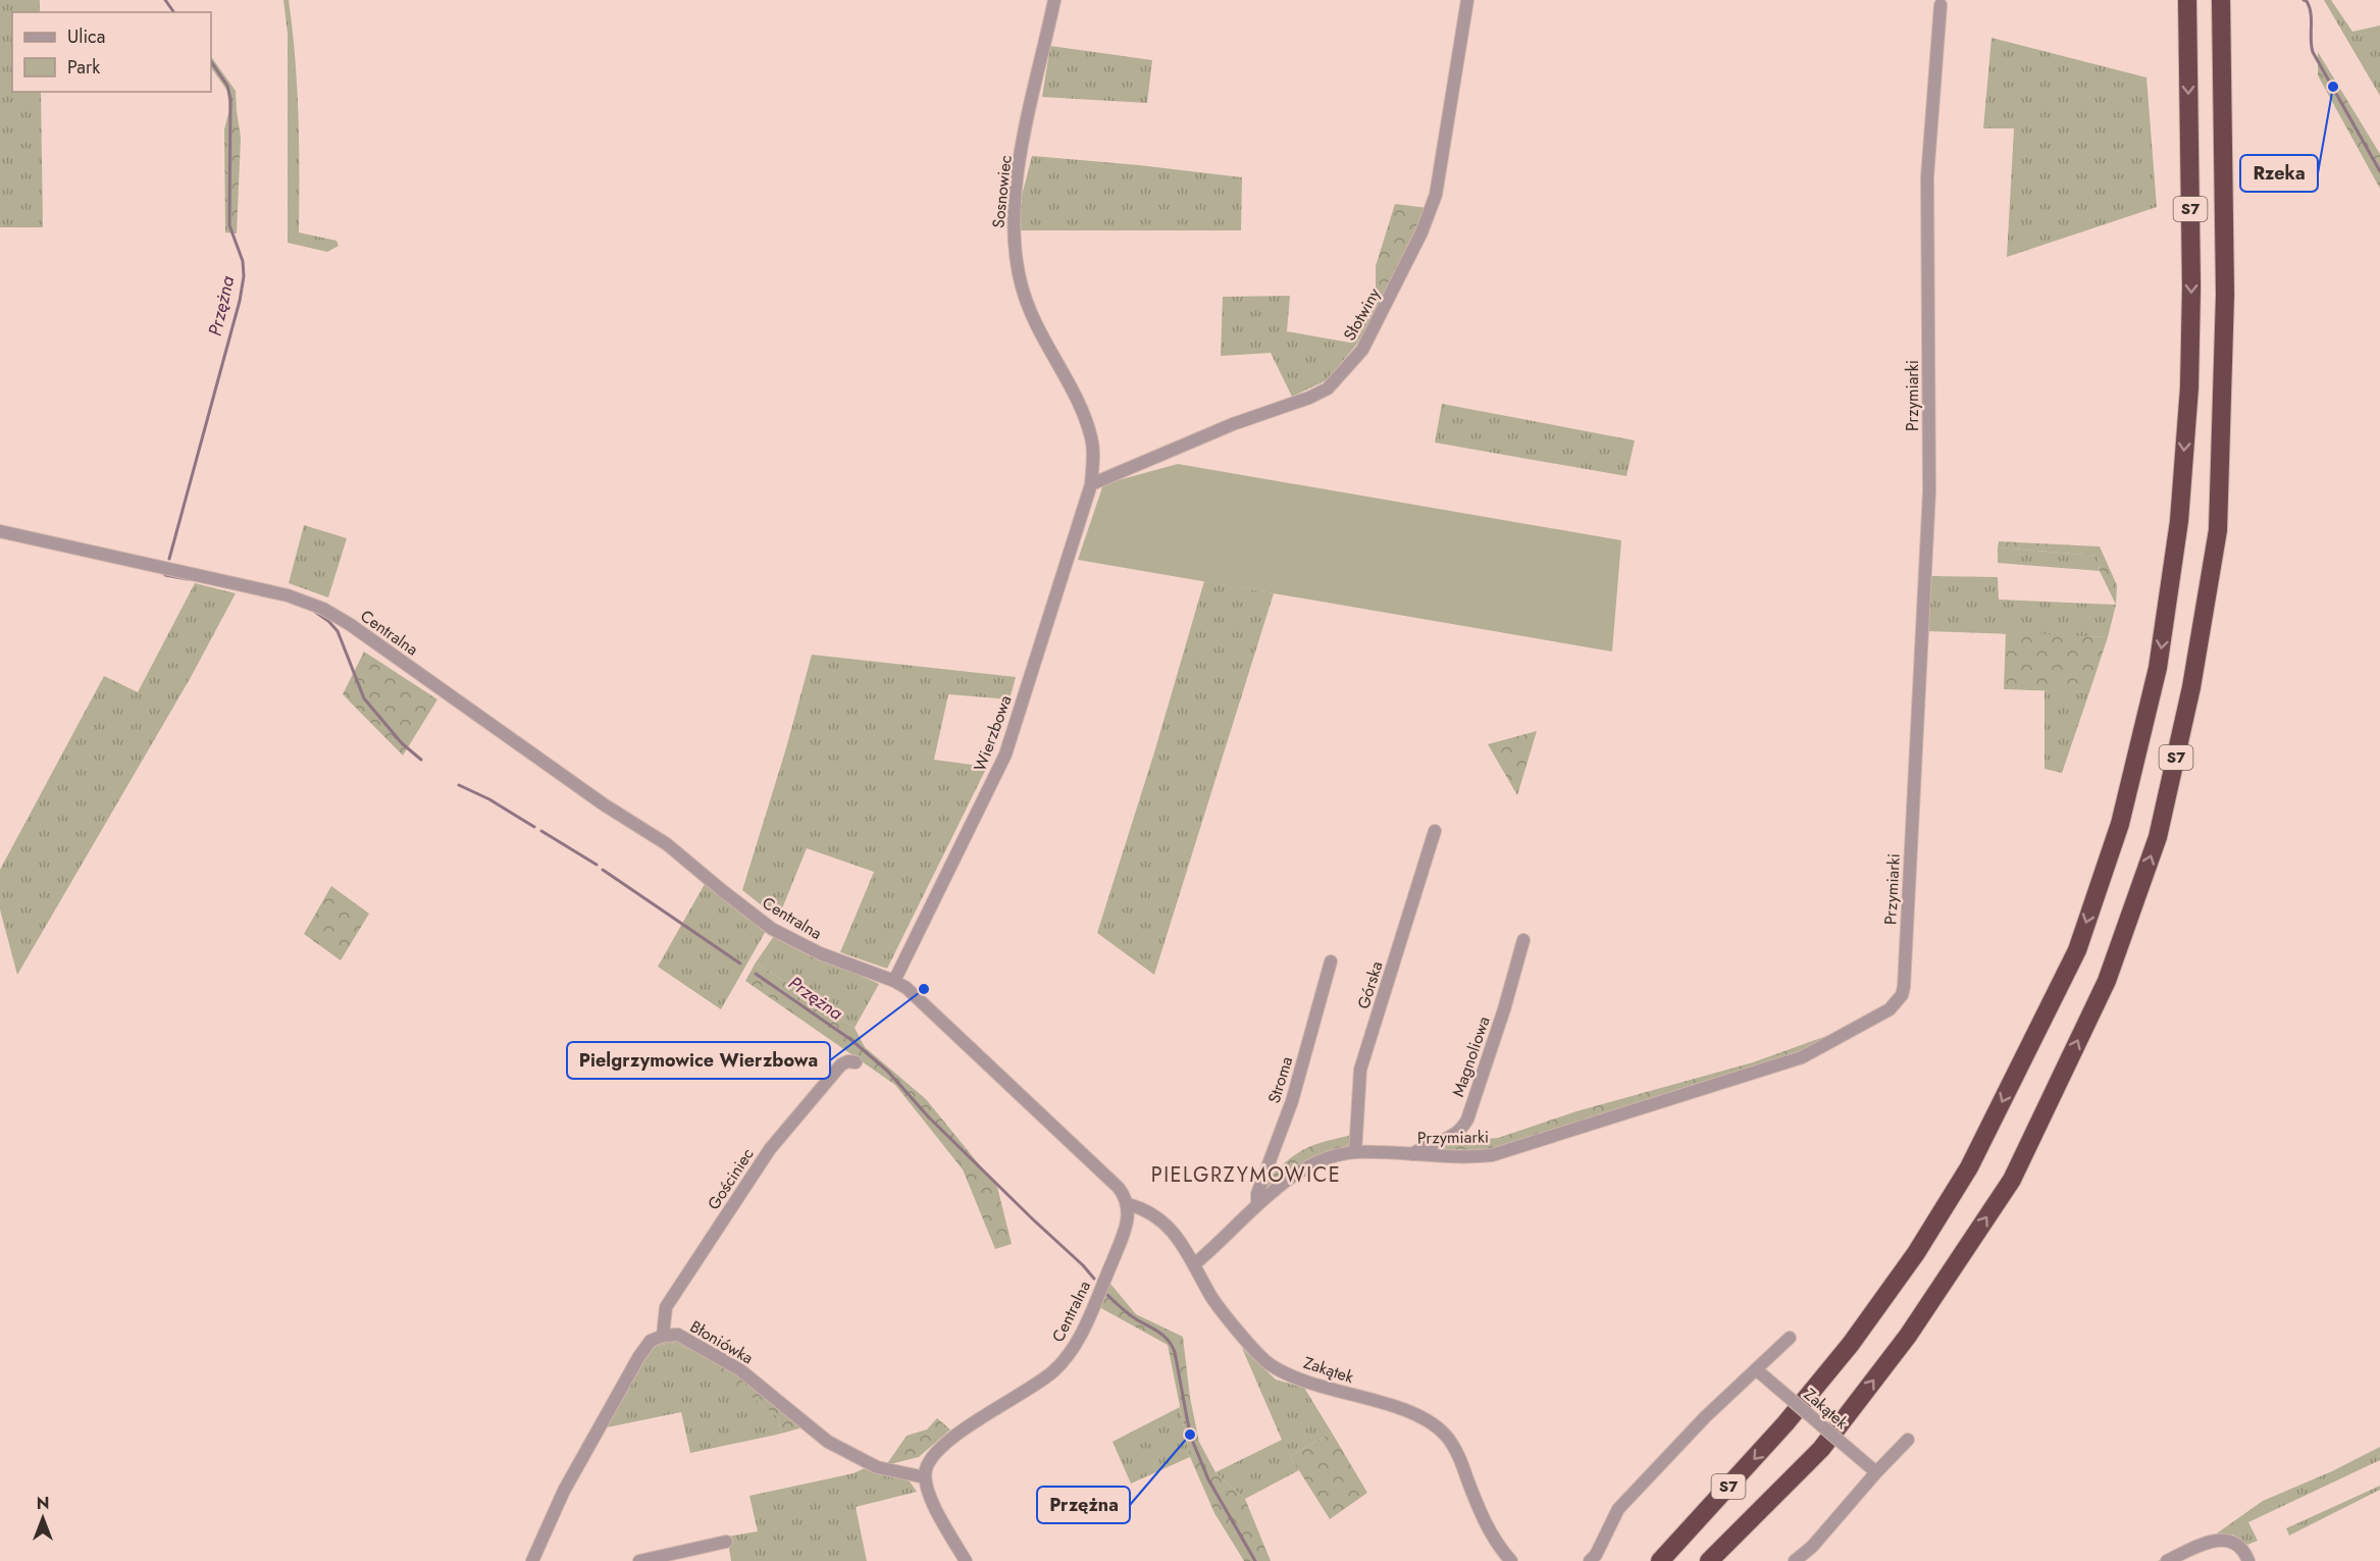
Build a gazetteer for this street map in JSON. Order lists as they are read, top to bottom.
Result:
{
  "streets": {
    "highway": ["S7"],
    "street": [
      "Sosnowiec",
      "Słotwiny",
      "Przymiarki",
      "Centralna",
      "Wierzbowa",
      "Górska",
      "Magnoliowa",
      "Stroma",
      "Gościniec",
      "Błoniówka",
      "Zakątek"
    ]
  },
  "crossings": [
    ["Sosnowiec", "Słotwiny"],
    ["Sosnowiec", "Wierzbowa"],
    ["Słotwiny", "Wierzbowa"],
    ["Przymiarki", "Górska"],
    ["Przymiarki", "Magnoliowa"],
    ["Przymiarki", "Stroma"],
    ["Przymiarki", "Zakątek"],
    ["Centralna", "Wierzbowa"],
    ["Centralna", "Błoniówka"],
    ["Centralna", "Zakątek"],
    ["Gościniec", "Błoniówka"]
  ],
  "districts": ["PIELGRZYMOWICE"],
  "water": ["Przężna"],
  "places": ["Rzeka", "Pielgrzymowice Wierzbowa", "Przężna"],
  "legend": ["Ulica", "Park"],
  "north": "top"
}
